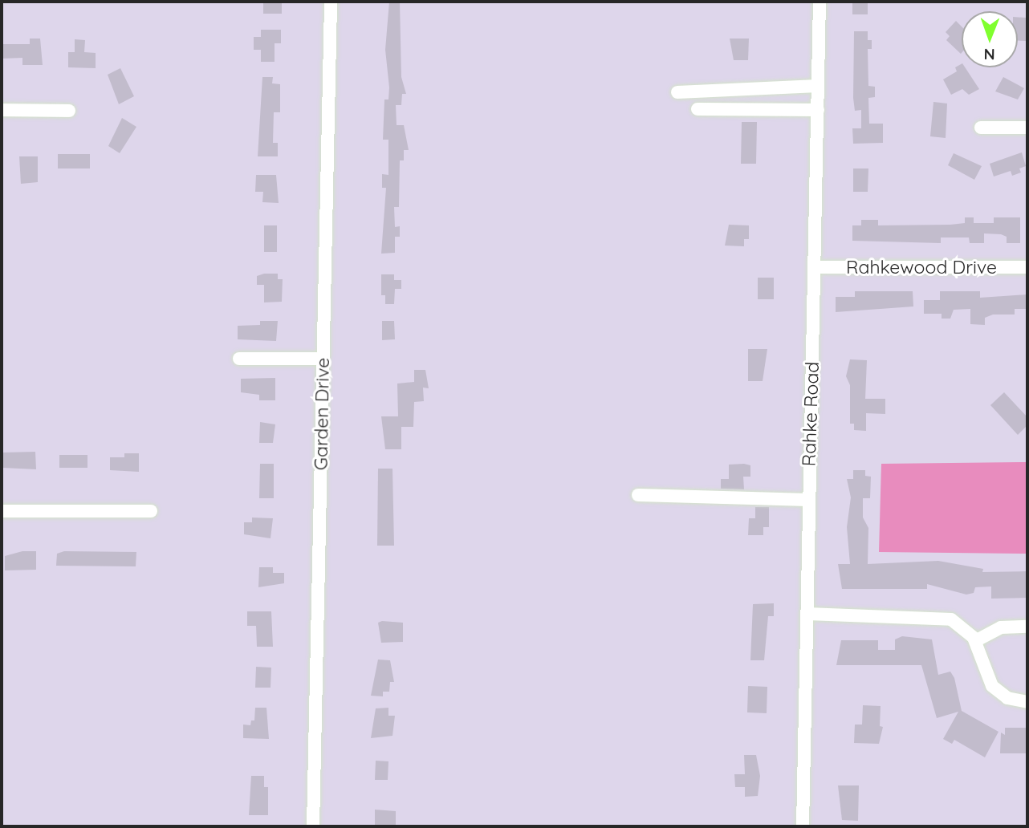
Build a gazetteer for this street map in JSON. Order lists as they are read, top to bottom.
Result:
{
  "streets": {
    "street": ["Rahkewood Drive", "Garden Drive", "Rahke Road"]
  },
  "crossings": [
    ["Rahkewood Drive", "Rahke Road"]
  ],
  "north": "bottom"
}
